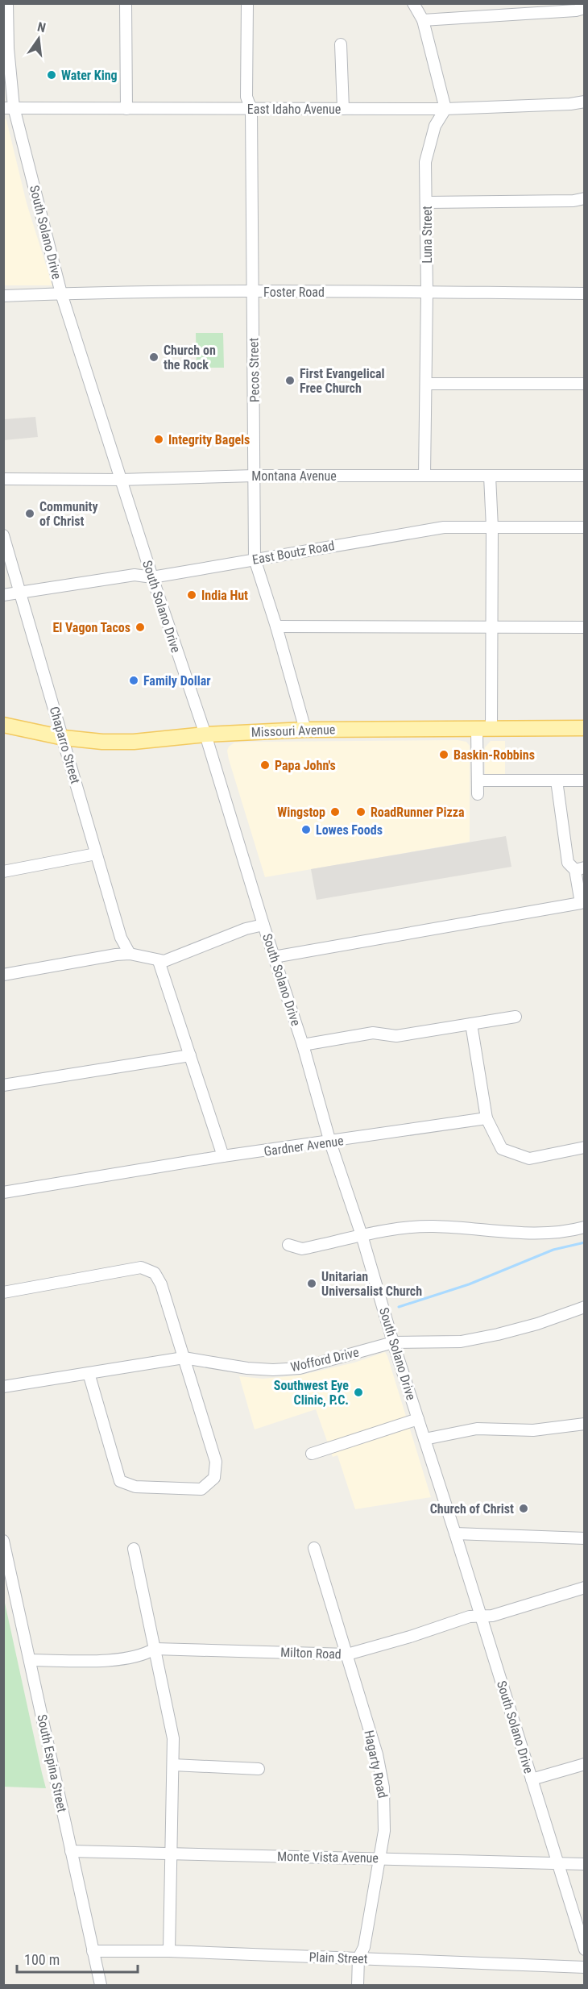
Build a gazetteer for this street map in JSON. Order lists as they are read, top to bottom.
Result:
{
  "streets": {
    "main road": ["Missouri Avenue"],
    "street": [
      "East Idaho Avenue",
      "South Solano Drive",
      "Luna Street",
      "Foster Road",
      "Pecos Street",
      "Montana Avenue",
      "East Boutz Road",
      "Chaparro Street",
      "Gardner Avenue",
      "Wofford Drive",
      "Milton Road",
      "South Espina Street",
      "Hagarty Road",
      "Monte Vista Avenue",
      "Plain Street"
    ]
  },
  "crossings": [
    ["East Idaho Avenue", "South Solano Drive"],
    ["East Idaho Avenue", "Luna Street"],
    ["East Idaho Avenue", "Pecos Street"],
    ["South Solano Drive", "Foster Road"],
    ["South Solano Drive", "Montana Avenue"],
    ["South Solano Drive", "East Boutz Road"],
    ["South Solano Drive", "Missouri Avenue"],
    ["South Solano Drive", "Gardner Avenue"],
    ["South Solano Drive", "Wofford Drive"],
    ["South Solano Drive", "Milton Road"],
    ["South Solano Drive", "Monte Vista Avenue"],
    ["Luna Street", "Foster Road"],
    ["Luna Street", "Montana Avenue"],
    ["Foster Road", "Pecos Street"],
    ["Pecos Street", "Montana Avenue"],
    ["Pecos Street", "East Boutz Road"],
    ["Pecos Street", "Missouri Avenue"],
    ["East Boutz Road", "Chaparro Street"],
    ["Missouri Avenue", "Chaparro Street"],
    ["Milton Road", "South Espina Street"],
    ["Milton Road", "Hagarty Road"],
    ["South Espina Street", "Monte Vista Avenue"],
    ["South Espina Street", "Plain Street"],
    ["Hagarty Road", "Monte Vista Avenue"],
    ["Hagarty Road", "Plain Street"]
  ],
  "places": [
    "Water King",
    "Church on the Rock",
    "First Evangelical Free Church",
    "Integrity Bagels",
    "Community of Christ",
    "India Hut",
    "El Vagon Tacos",
    "Family Dollar",
    "Baskin-Robbins",
    "Papa John's",
    "Wingstop",
    "RoadRunner Pizza",
    "Lowes Foods",
    "Unitarian Universalist Church",
    "Southwest Eye Clinic, P.C.",
    "Church of Christ"
  ],
  "scale_bar": "100 m",
  "north": "top"
}
